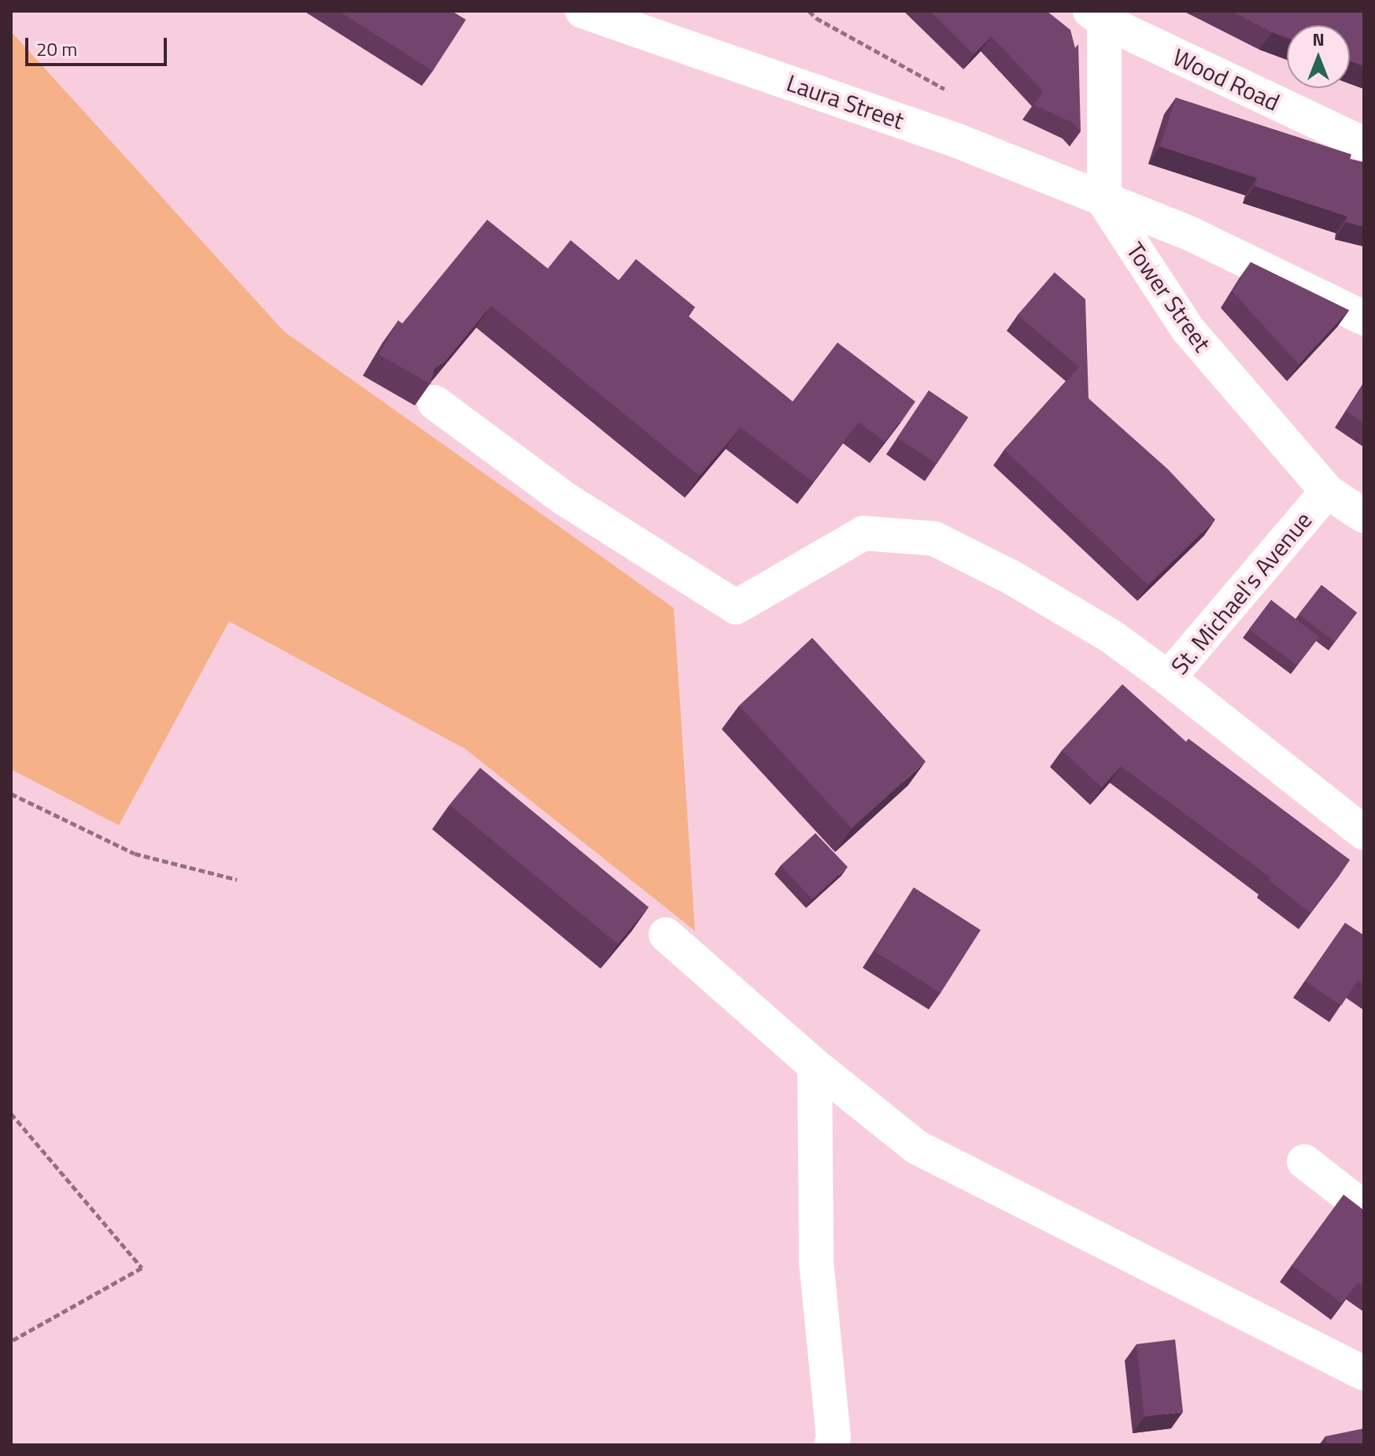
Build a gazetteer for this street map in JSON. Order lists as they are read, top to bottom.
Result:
{
  "streets": {
    "street": [
      "Wood Road",
      "Laura Street",
      "Tower Street",
      "St. Michael's Avenue"
    ]
  },
  "crossings": [
    ["Laura Street", "Tower Street"],
    ["Tower Street", "St. Michael's Avenue"]
  ],
  "scale_bar": "20 m",
  "north": "top"
}
